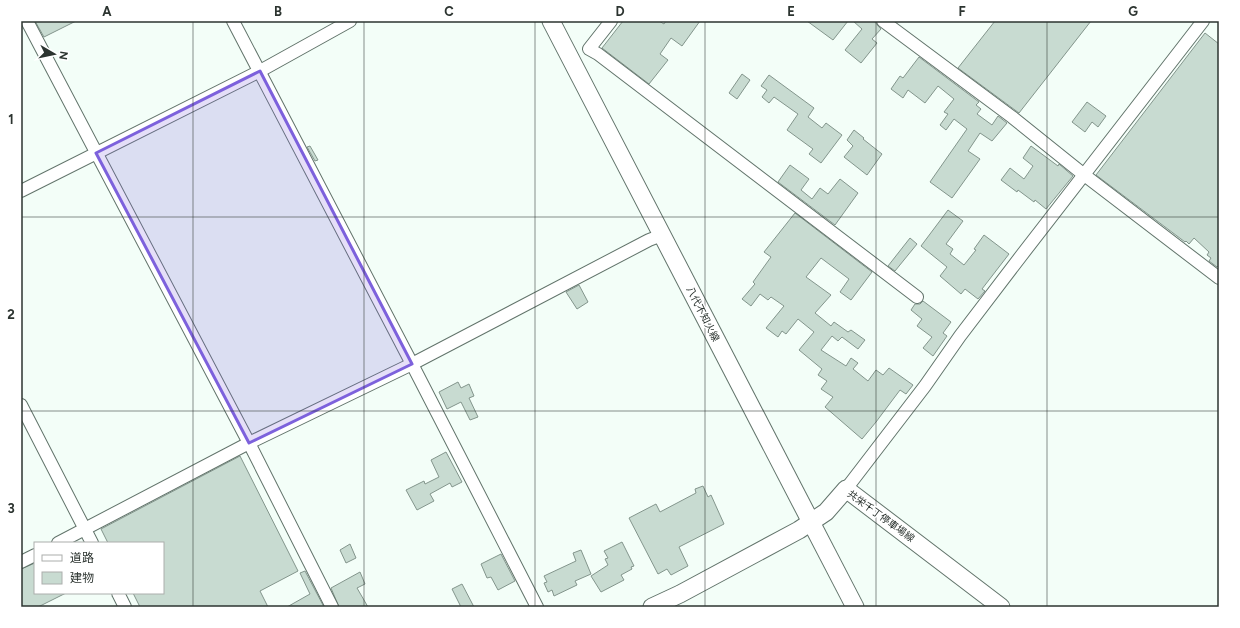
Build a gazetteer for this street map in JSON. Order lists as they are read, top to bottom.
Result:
{
  "streets": {
    "main road": ["八代不知火線", "共栄千丁停車場線"]
  },
  "crossings": [
    ["八代不知火線", "共栄千丁停車場線"]
  ],
  "legend": ["道路", "建物"],
  "north": "right",
  "grid": {
    "columns": [
      "A",
      "B",
      "C",
      "D",
      "E",
      "F",
      "G"
    ],
    "rows": ["1", "2", "3"]
  }
}
